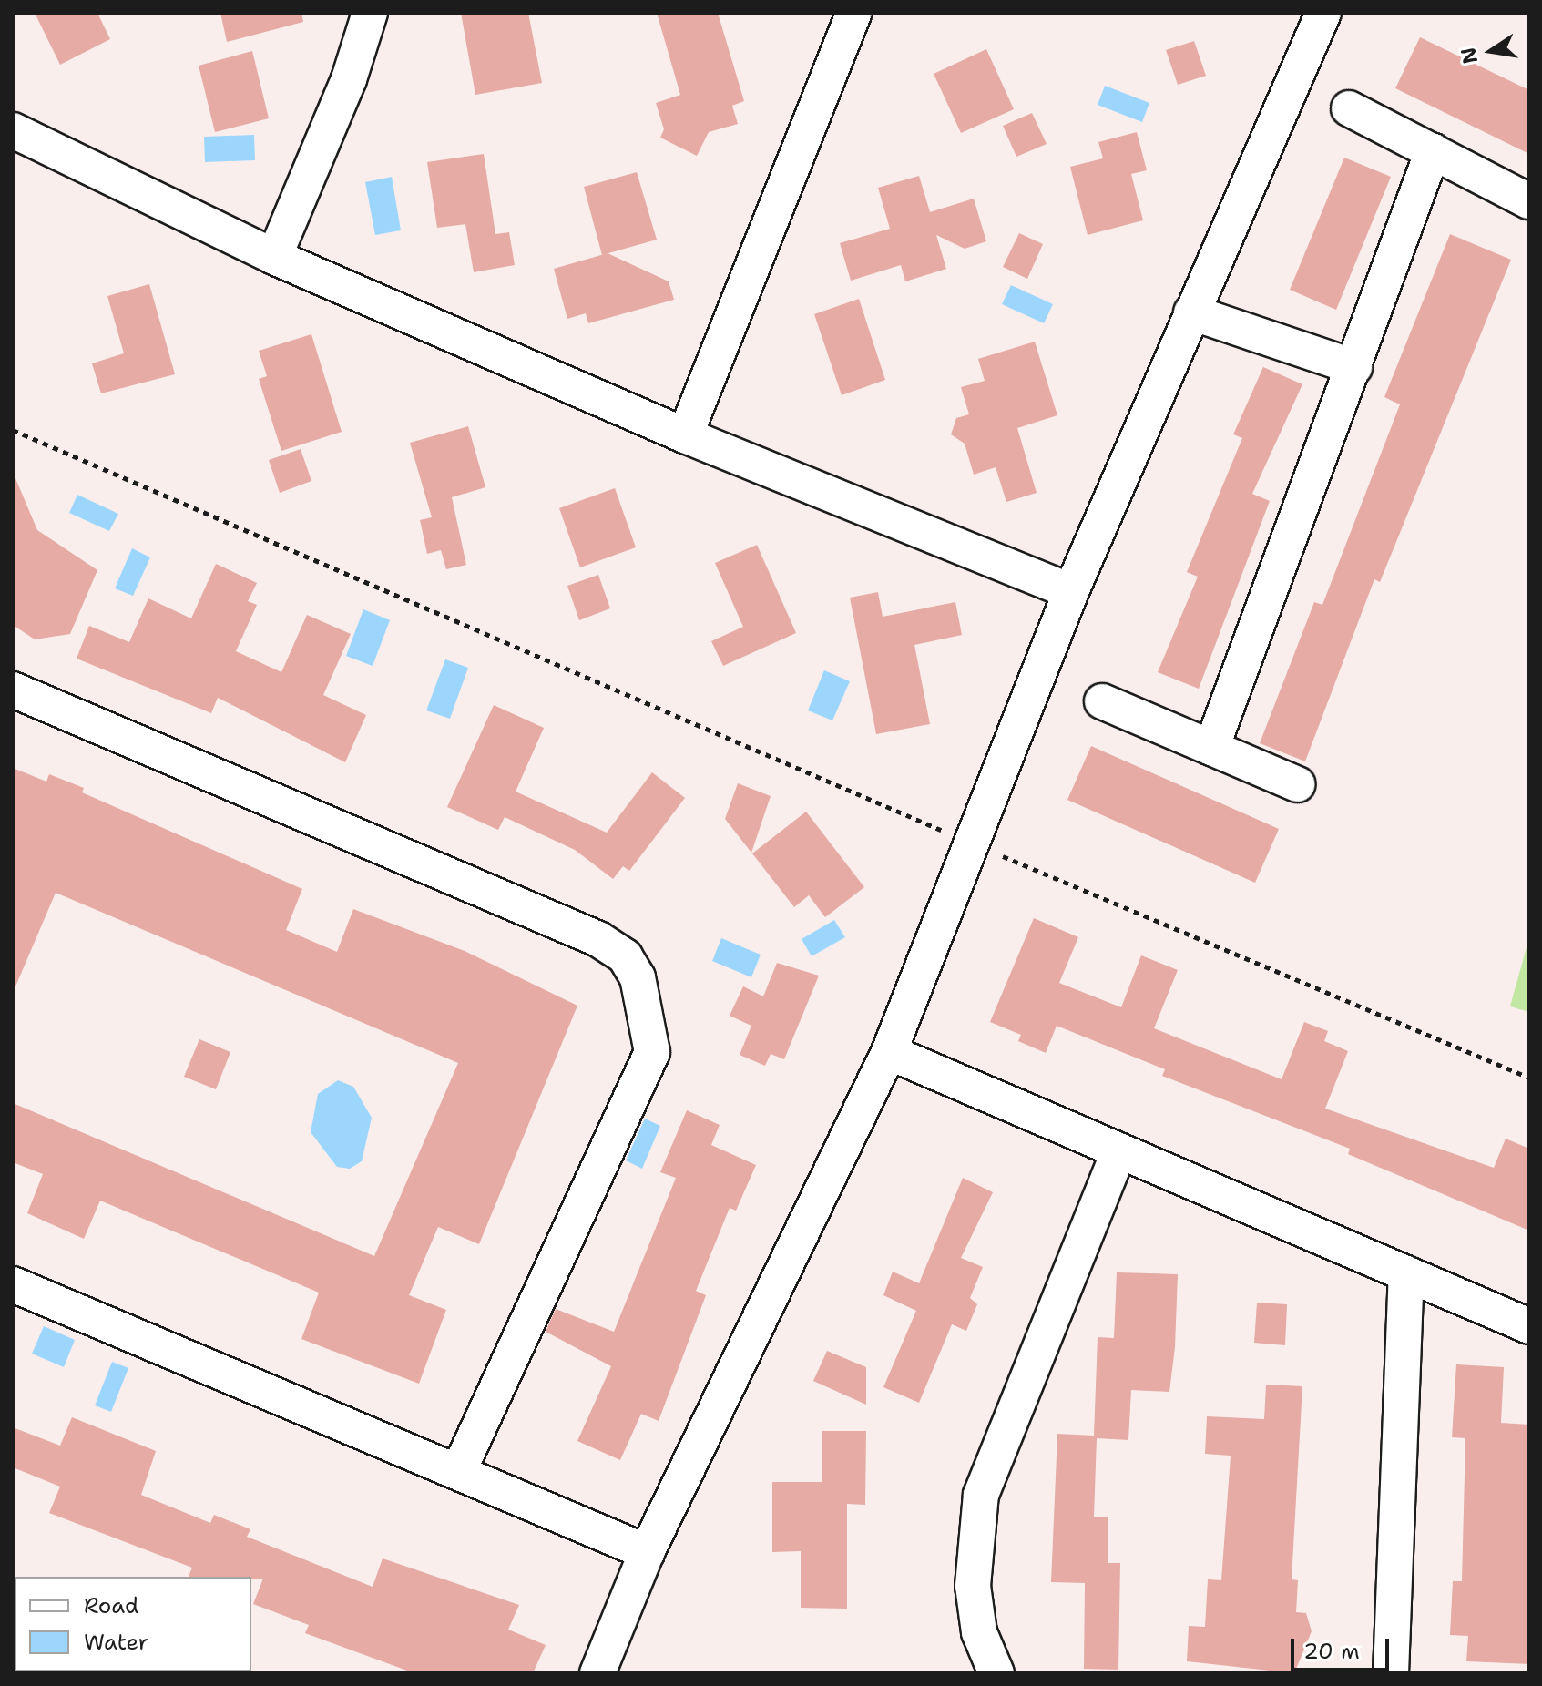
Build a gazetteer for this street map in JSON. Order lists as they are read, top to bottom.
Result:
{
  "legend": ["Road", "Water"],
  "scale_bar": "20 m",
  "north": "left"
}
